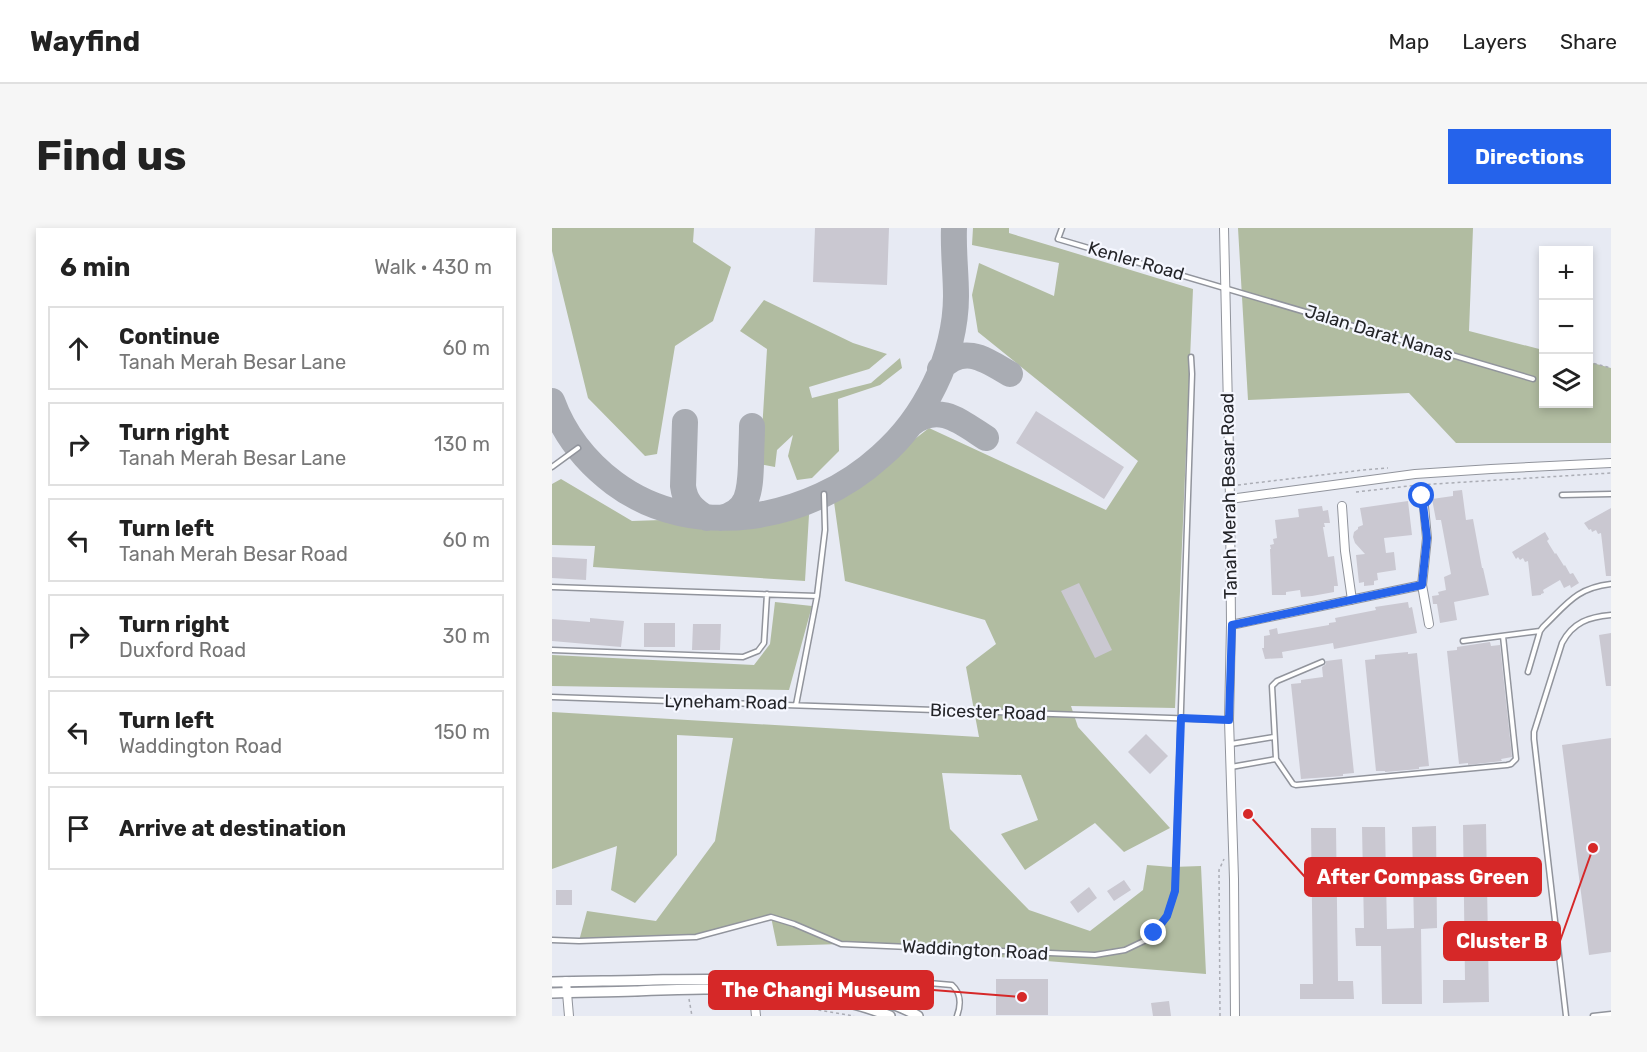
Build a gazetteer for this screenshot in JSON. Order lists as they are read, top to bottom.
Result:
{
  "streets": {
    "street": ["Tanah Merah Besar Road"],
    "lane": [
      "Kenler Road",
      "Jalan Darat Nanas",
      "Lyneham Road",
      "Bicester Road",
      "Waddington Road"
    ]
  },
  "crossings": [
    ["Kenler Road", "Jalan Darat Nanas"],
    ["Kenler Road", "Tanah Merah Besar Road"],
    ["Jalan Darat Nanas", "Tanah Merah Besar Road"],
    ["Tanah Merah Besar Road", "Bicester Road"],
    ["Lyneham Road", "Bicester Road"],
    ["Bicester Road", "Waddington Road"]
  ],
  "places": ["After Compass Green", "Cluster B", "The Changi Museum"],
  "page": {
    "header": "Wayfind",
    "nav": ["Map", "Layers", "Share"],
    "buttons": "Directions",
    "title": "Find us",
    "heading": ["6 min", "Walk · 430 m"],
    "map_buttons": ["+", "−"],
    "list": [
      ["Continue", "Tanah Merah Besar Lane", "60 m"],
      ["Turn right", "Tanah Merah Besar Lane", "130 m"],
      ["Turn left", "Tanah Merah Besar Road", "60 m"],
      ["Turn right", "Duxford Road", "30 m"],
      ["Turn left", "Waddington Road", "150 m"],
      "Arrive at destination"
    ]
  }
}
